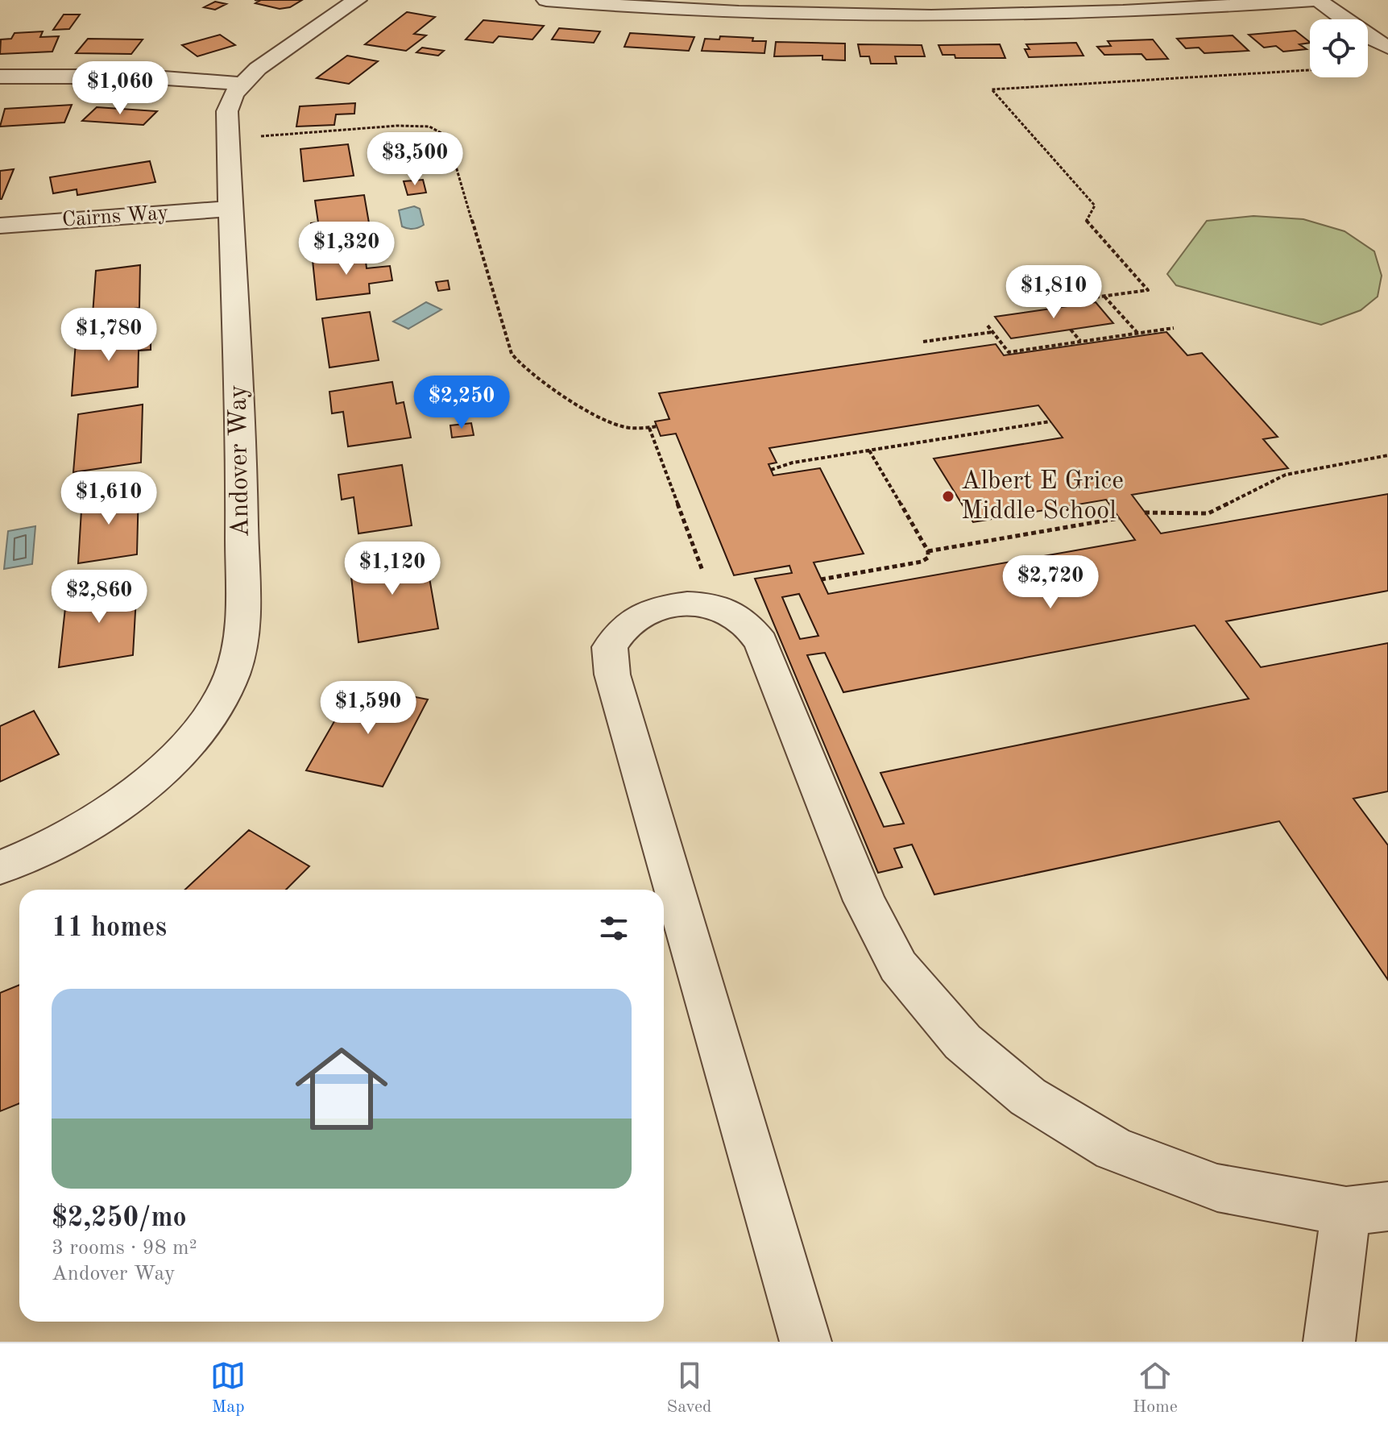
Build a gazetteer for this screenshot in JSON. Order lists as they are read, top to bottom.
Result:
{
  "streets": {
    "street": ["Cairns Way", "Andover Way"]
  },
  "crossings": [
    ["Cairns Way", "Andover Way"]
  ],
  "places": ["Albert E Grice Middle School"],
  "page": {
    "price": [
      "$1,060",
      "$3,500",
      "$1,320",
      "$1,810",
      "$1,780",
      "$2,250",
      "$1,610",
      "$1,120",
      "$2,720",
      "$2,860",
      "$1,590"
    ],
    "heading": "11 homes",
    "list": [
      {
        "name": "$2,250/mo",
        "note": "3 rooms · 98 m² · Andover Way"
      }
    ],
    "tabs": ["Map", "Saved", "Home"]
  }
}
